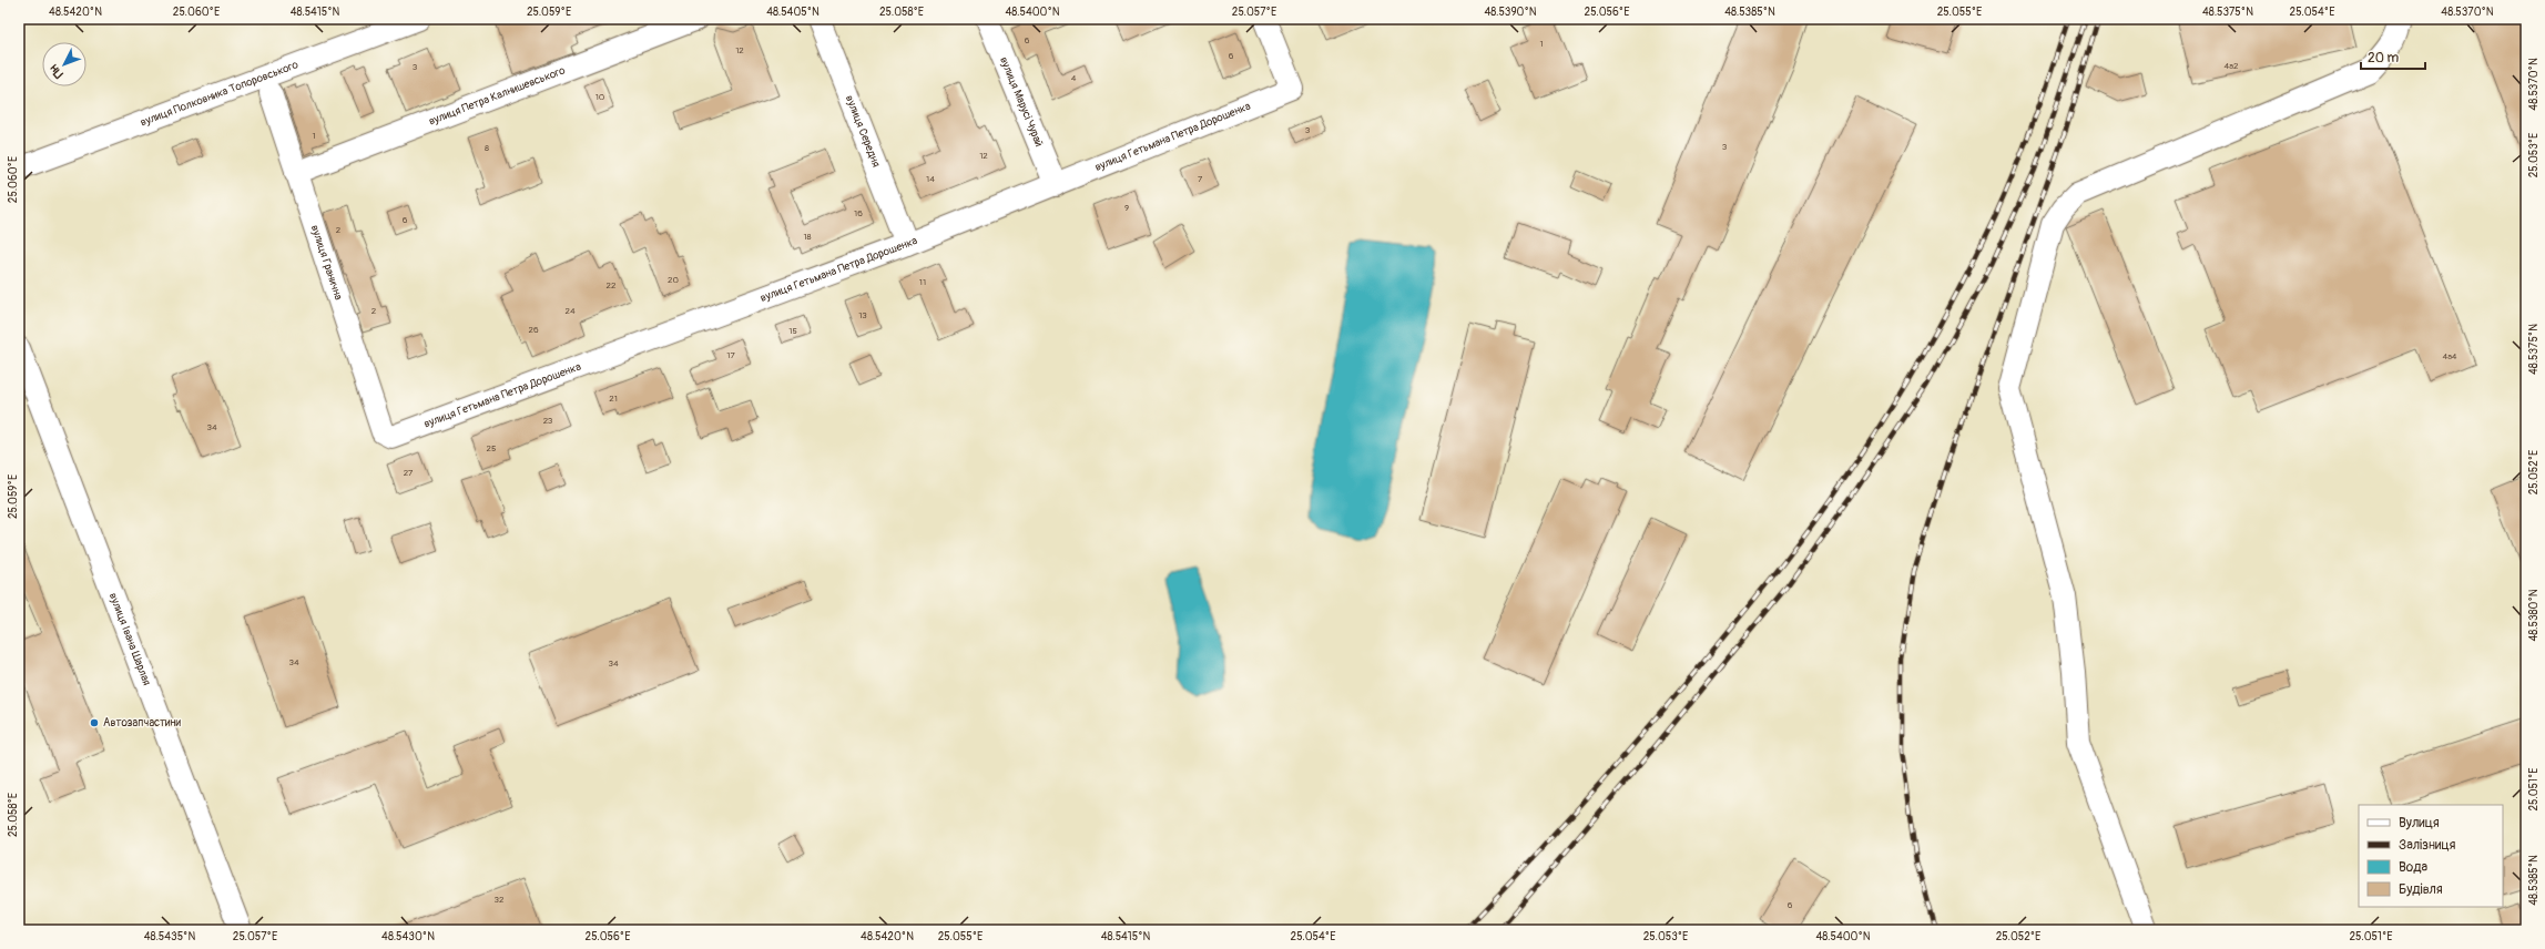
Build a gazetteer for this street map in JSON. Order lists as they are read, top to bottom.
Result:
{
  "streets": {
    "street": [
      "вулиця Полковника Топоровського",
      "вулиця Петра Калнишевського",
      "вулиця Марусі Чурай",
      "вулиця Середня",
      "вулиця Гетьмана Петра Дорошенка",
      "вулиця Гранична",
      "вулиця Івана Шарлая"
    ]
  },
  "crossings": [
    ["вулиця Петра Калнишевського", "вулиця Гранична"],
    ["вулиця Марусі Чурай", "вулиця Гетьмана Петра Дорошенка"],
    ["вулиця Середня", "вулиця Гетьмана Петра Дорошенка"],
    ["вулиця Гетьмана Петра Дорошенка", "вулиця Гранична"]
  ],
  "places": ["Автозапчастини"],
  "house_numbers": [
    "6",
    "1",
    "12",
    "6",
    "4а2",
    "3",
    "4",
    "10",
    "3",
    "1",
    "3",
    "8",
    "12",
    "14",
    "7",
    "9",
    "16",
    "6",
    "2",
    "18",
    "20",
    "11",
    "22",
    "2",
    "24",
    "13",
    "26",
    "15",
    "17",
    "4а4",
    "21",
    "23",
    "34",
    "25",
    "27",
    "34",
    "34",
    "32",
    "6"
  ],
  "legend": [
    "Вулиця",
    "Залізниця",
    "Вода",
    "Будівля"
  ],
  "scale_bar": "20 m",
  "north": "bottom left",
  "coordinates": [
    "48.5420°N",
    "25.060°E",
    "48.5415°N",
    "25.059°E",
    "48.5405°N",
    "25.058°E",
    "48.5400°N",
    "25.057°E",
    "48.5390°N",
    "25.056°E",
    "48.5385°N",
    "25.055°E",
    "48.5375°N",
    "25.054°E",
    "48.5370°N",
    "25.053°E",
    "25.052°E",
    "48.5380°N",
    "25.051°E",
    "48.5435°N",
    "48.5430°N"
  ]
}
